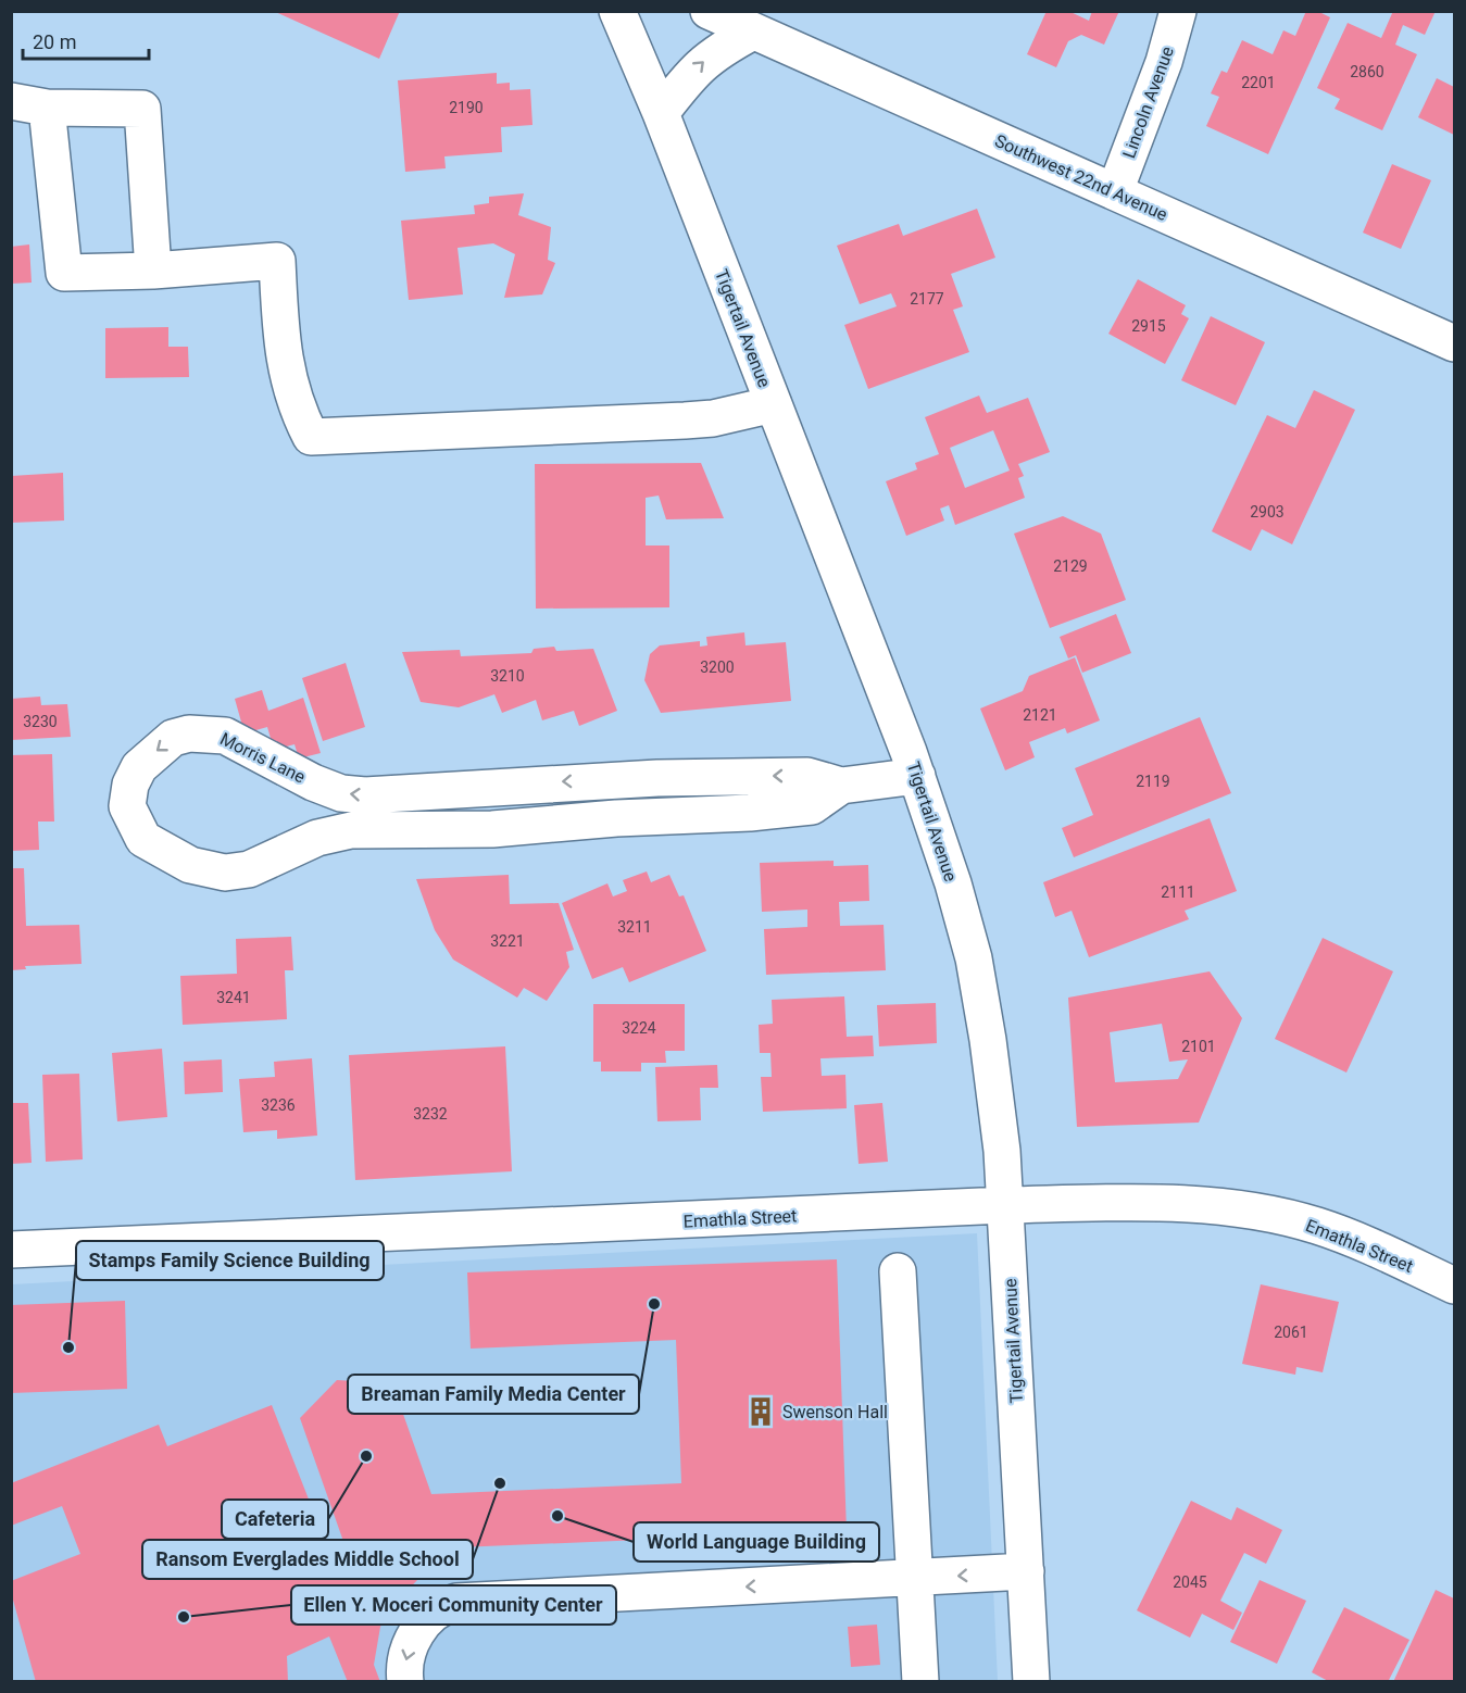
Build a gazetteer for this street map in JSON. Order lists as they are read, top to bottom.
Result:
{
  "streets": {
    "street": [
      "Lincoln Avenue",
      "Southwest 22nd Avenue",
      "Tigertail Avenue",
      "Morris Lane",
      "Emathla Street"
    ]
  },
  "crossings": [
    ["Lincoln Avenue", "Southwest 22nd Avenue"],
    ["Tigertail Avenue", "Morris Lane"],
    ["Tigertail Avenue", "Emathla Street"]
  ],
  "places": {
    "other": [
      "Breaman Family Media Center",
      "Stamps Family Science Building",
      "Cafeteria",
      "Ransom Everglades Middle School",
      "World Language Building",
      "Ellen Y. Moceri Community Center"
    ],
    "building": ["Swenson Hall"]
  },
  "house_numbers": [
    "2860",
    "2201",
    "2190",
    "2177",
    "2915",
    "2903",
    "2129",
    "3200",
    "3210",
    "2121",
    "3230",
    "2119",
    "2111",
    "3211",
    "3221",
    "3241",
    "3224",
    "2101",
    "3236",
    "3232",
    "2061",
    "2045"
  ],
  "scale_bar": "20 m"
}
